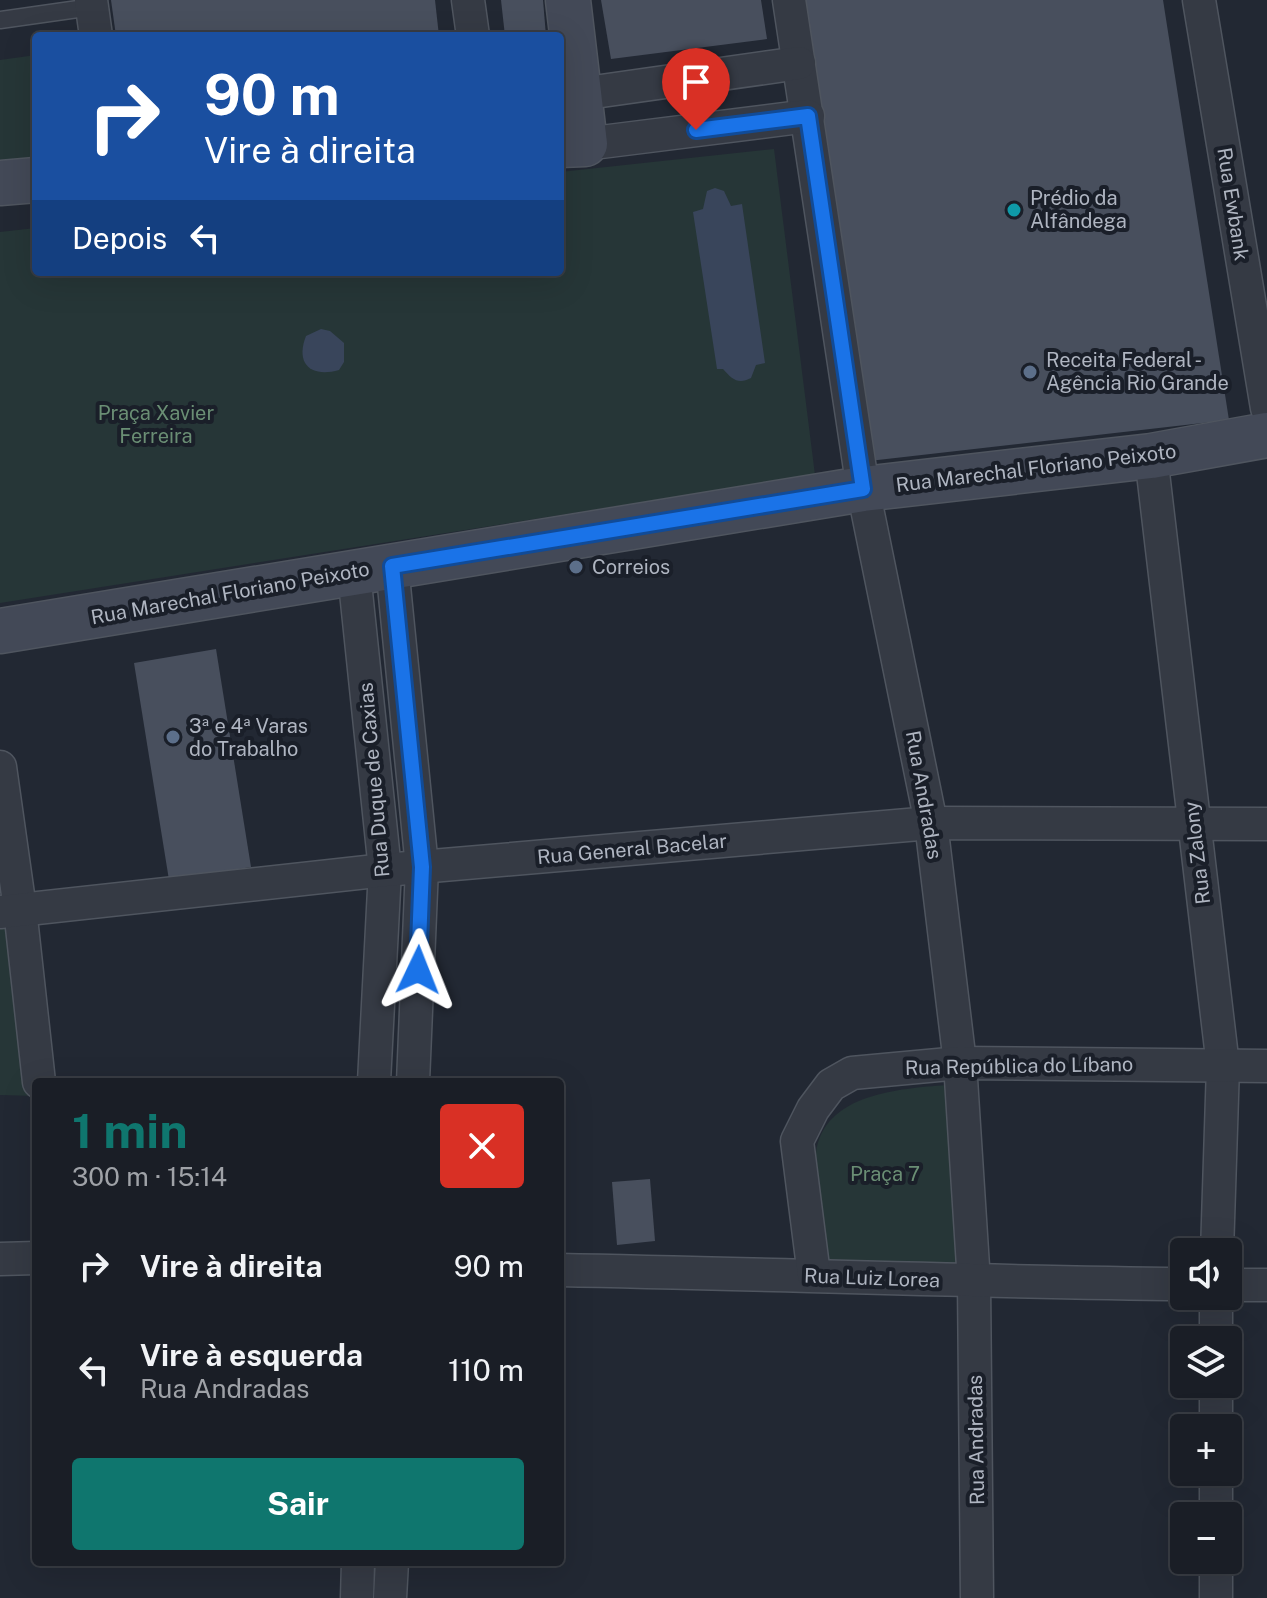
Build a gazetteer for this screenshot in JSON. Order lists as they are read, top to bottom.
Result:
{
  "streets": {
    "main road": ["Rua Marechal Floriano Peixoto"],
    "street": [
      "Rua Ewbank",
      "Rua Duque de Caxias",
      "Rua Andradas",
      "Rua General Bacelar",
      "Rua Zalony",
      "Rua República do Líbano",
      "Rua Luiz Lorea"
    ]
  },
  "crossings": [
    ["Rua Marechal Floriano Peixoto", "Rua Duque de Caxias"],
    ["Rua Marechal Floriano Peixoto", "Rua Andradas"],
    ["Rua Marechal Floriano Peixoto", "Rua Zalony"],
    ["Rua Duque de Caxias", "Rua General Bacelar"],
    ["Rua Andradas", "Rua General Bacelar"],
    ["Rua Andradas", "Rua República do Líbano"],
    ["Rua Andradas", "Rua Luiz Lorea"],
    ["Rua General Bacelar", "Rua Zalony"],
    ["Rua Zalony", "Rua República do Líbano"],
    ["Rua República do Líbano", "Rua Luiz Lorea"]
  ],
  "parks": ["Praça Xavier Ferreira", "Praça 7"],
  "places": [
    "Prédio da Alfândega",
    "Receita Federal - Agência Rio Grande",
    "Correios",
    "3ª e 4ª Varas do Trabalho"
  ],
  "page": {
    "turn": ["90 m", "Vire à direita"],
    "then": "Depois",
    "heading": ["1 min", "300 m · 15:14"],
    "list": [
      {
        "name": "Vire à direita",
        "value": "90 m"
      },
      {
        "name": "Vire à esquerda",
        "note": "Rua Andradas",
        "value": "110 m"
      }
    ],
    "map_buttons": ["+", "−"],
    "buttons": "Sair"
  }
}
